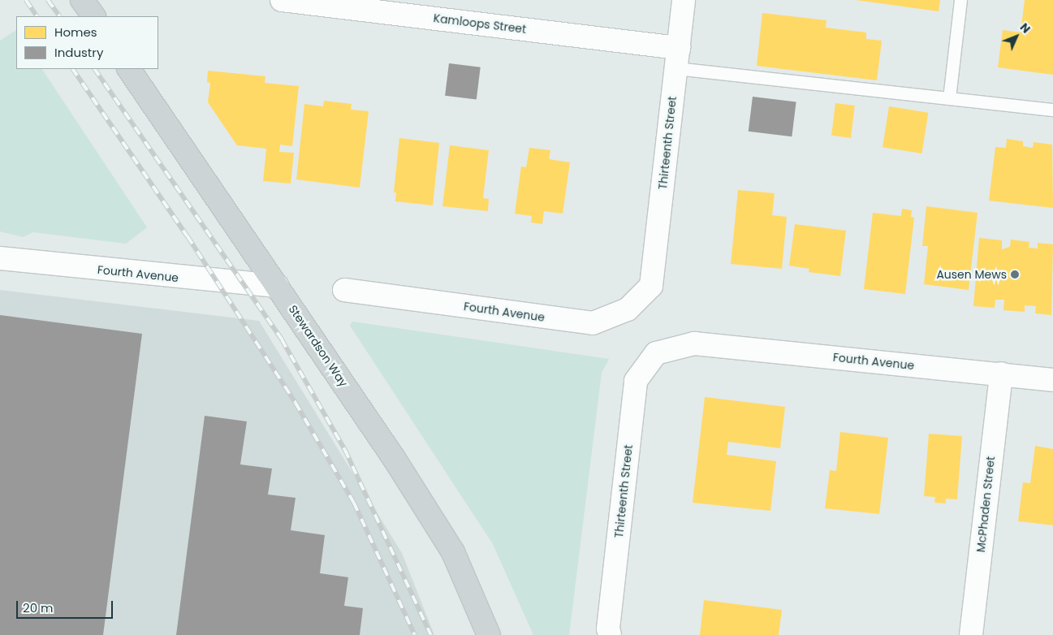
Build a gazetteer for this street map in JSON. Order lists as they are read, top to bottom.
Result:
{
  "streets": {
    "main road": ["Stewardson Way"],
    "street": [
      "Kamloops Street",
      "Thirteenth Street",
      "Fourth Avenue",
      "McPhaden Street"
    ]
  },
  "crossings": [
    ["Kamloops Street", "Thirteenth Street"],
    ["Thirteenth Street", "Fourth Avenue"],
    ["Fourth Avenue", "Stewardson Way"],
    ["Fourth Avenue", "McPhaden Street"]
  ],
  "places": ["Ausen Mews"],
  "legend": ["Homes", "Industry"],
  "scale_bar": "20 m",
  "north": "top right"
}
